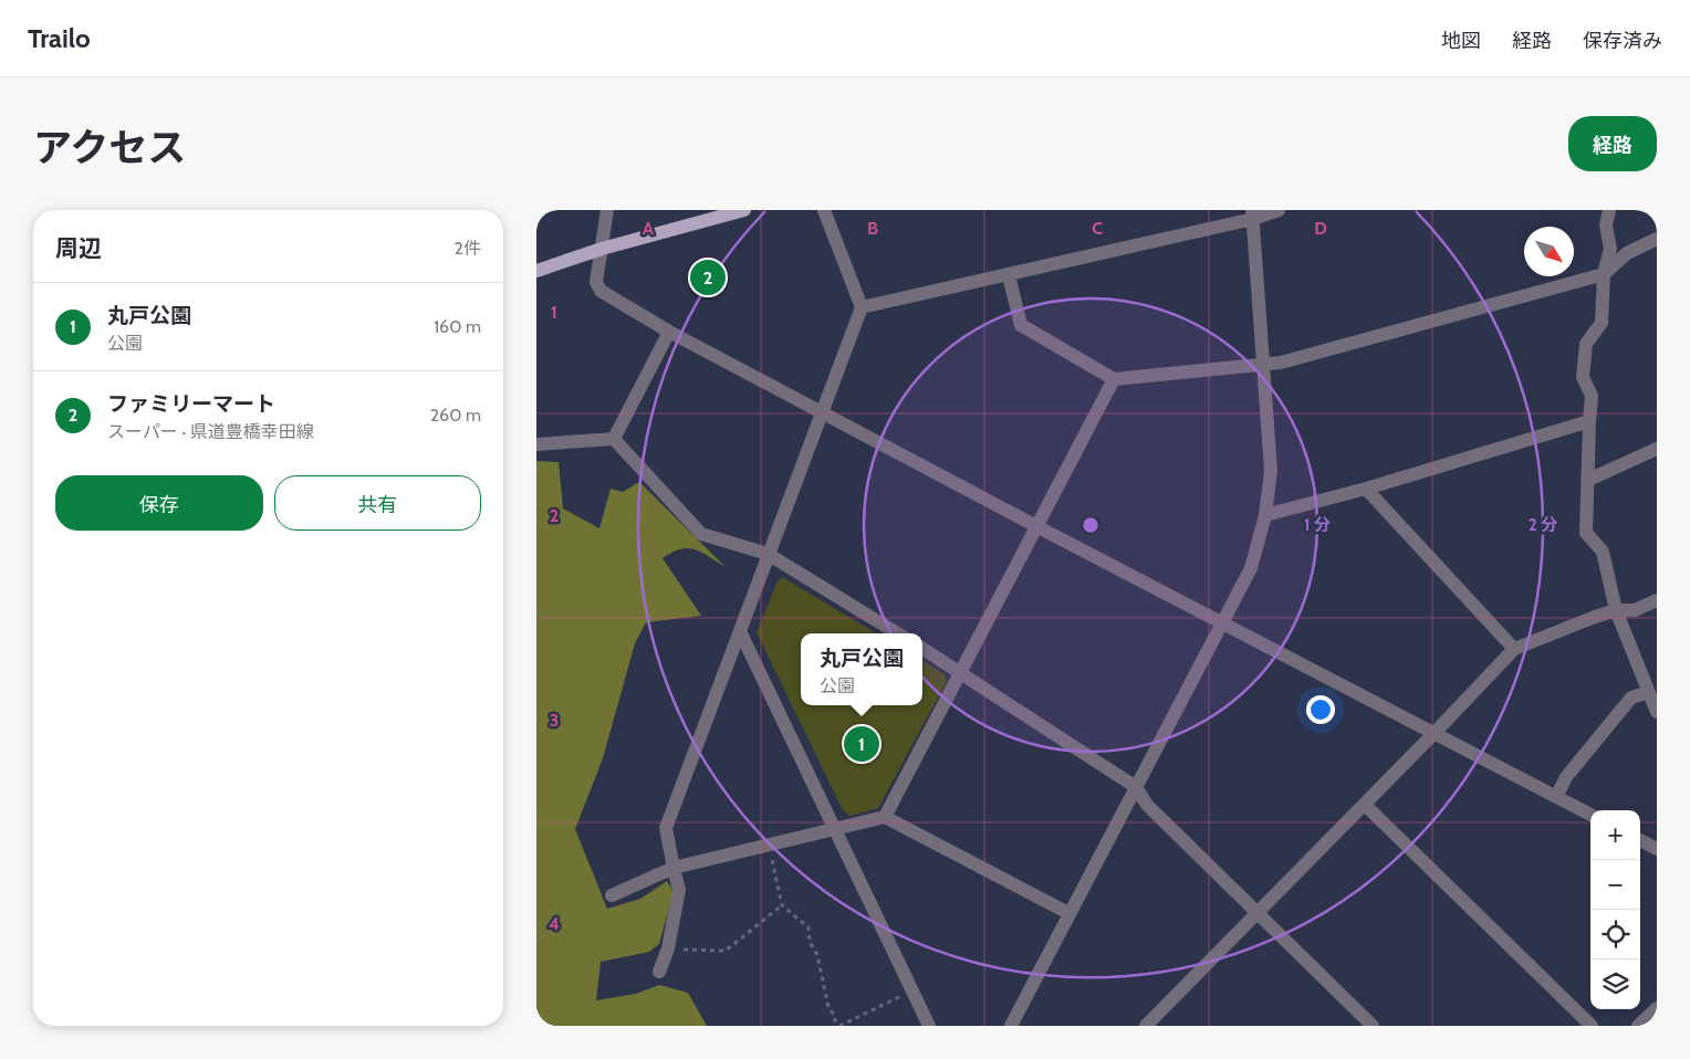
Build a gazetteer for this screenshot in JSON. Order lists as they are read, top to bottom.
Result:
{
  "north": "bottom right",
  "page": {
    "header": "Trailo",
    "nav": ["地図", "経路", "保存済み"],
    "title": "アクセス",
    "buttons": [
      "経路",
      ["保存", "共有"]
    ],
    "heading": ["周辺", "2件"],
    "pins": ["2", "1"],
    "list": [
      {
        "mark": "1",
        "name": "丸戸公園",
        "note": "公園",
        "value": "160 m"
      },
      {
        "mark": "2",
        "name": "ファミリーマート",
        "note": "スーパー · 県道豊橋幸田線",
        "value": "260 m"
      }
    ],
    "popup": ["丸戸公園", "公園"],
    "map_buttons": ["+", "−"]
  },
  "grid": {
    "columns": [
      "A",
      "B",
      "C",
      "D"
    ],
    "rows": [
      "1",
      "2",
      "3",
      "4"
    ]
  },
  "rings": ["1 分", "2 分"]
}
